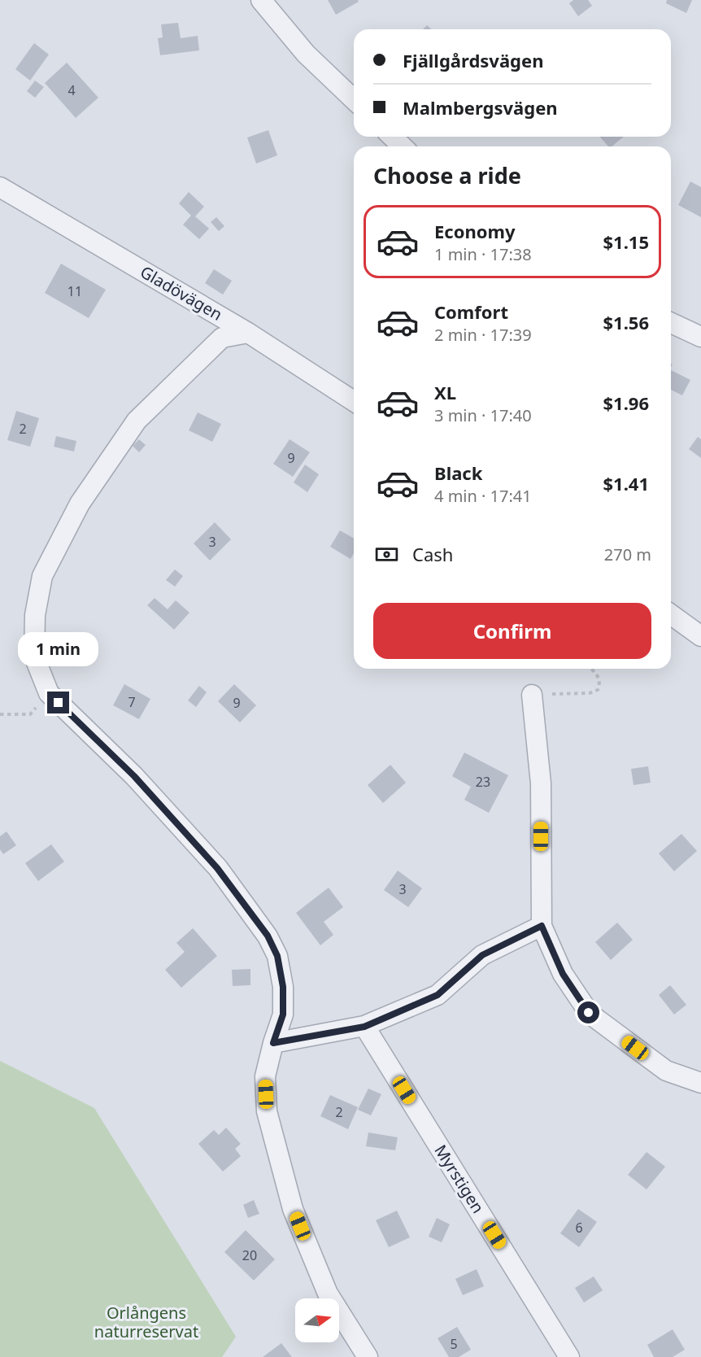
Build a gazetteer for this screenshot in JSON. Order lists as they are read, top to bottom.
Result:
{
  "streets": {
    "street": ["Gladövägen", "Myrstigen"]
  },
  "parks": ["Orlångens naturreservat"],
  "house_numbers": [
    "4",
    "11",
    "2",
    "9",
    "3",
    "7",
    "9",
    "23",
    "3",
    "2",
    "6",
    "20",
    "5"
  ],
  "north": "right",
  "page": {
    "banner": ["Fjällgårdsvägen", "Malmbergsvägen"],
    "heading": "Choose a ride",
    "list": [
      {
        "name": "Economy",
        "note": "1 min · 17:38",
        "value": "$1.15"
      },
      {
        "name": "Comfort",
        "note": "2 min · 17:39",
        "value": "$1.56"
      },
      {
        "name": "XL",
        "note": "3 min · 17:40",
        "value": "$1.96"
      },
      {
        "name": "Black",
        "note": "4 min · 17:41",
        "value": "$1.41"
      }
    ],
    "pay": ["Cash", "270 m"],
    "buttons": "Confirm",
    "bubble": "1 min"
  }
}
